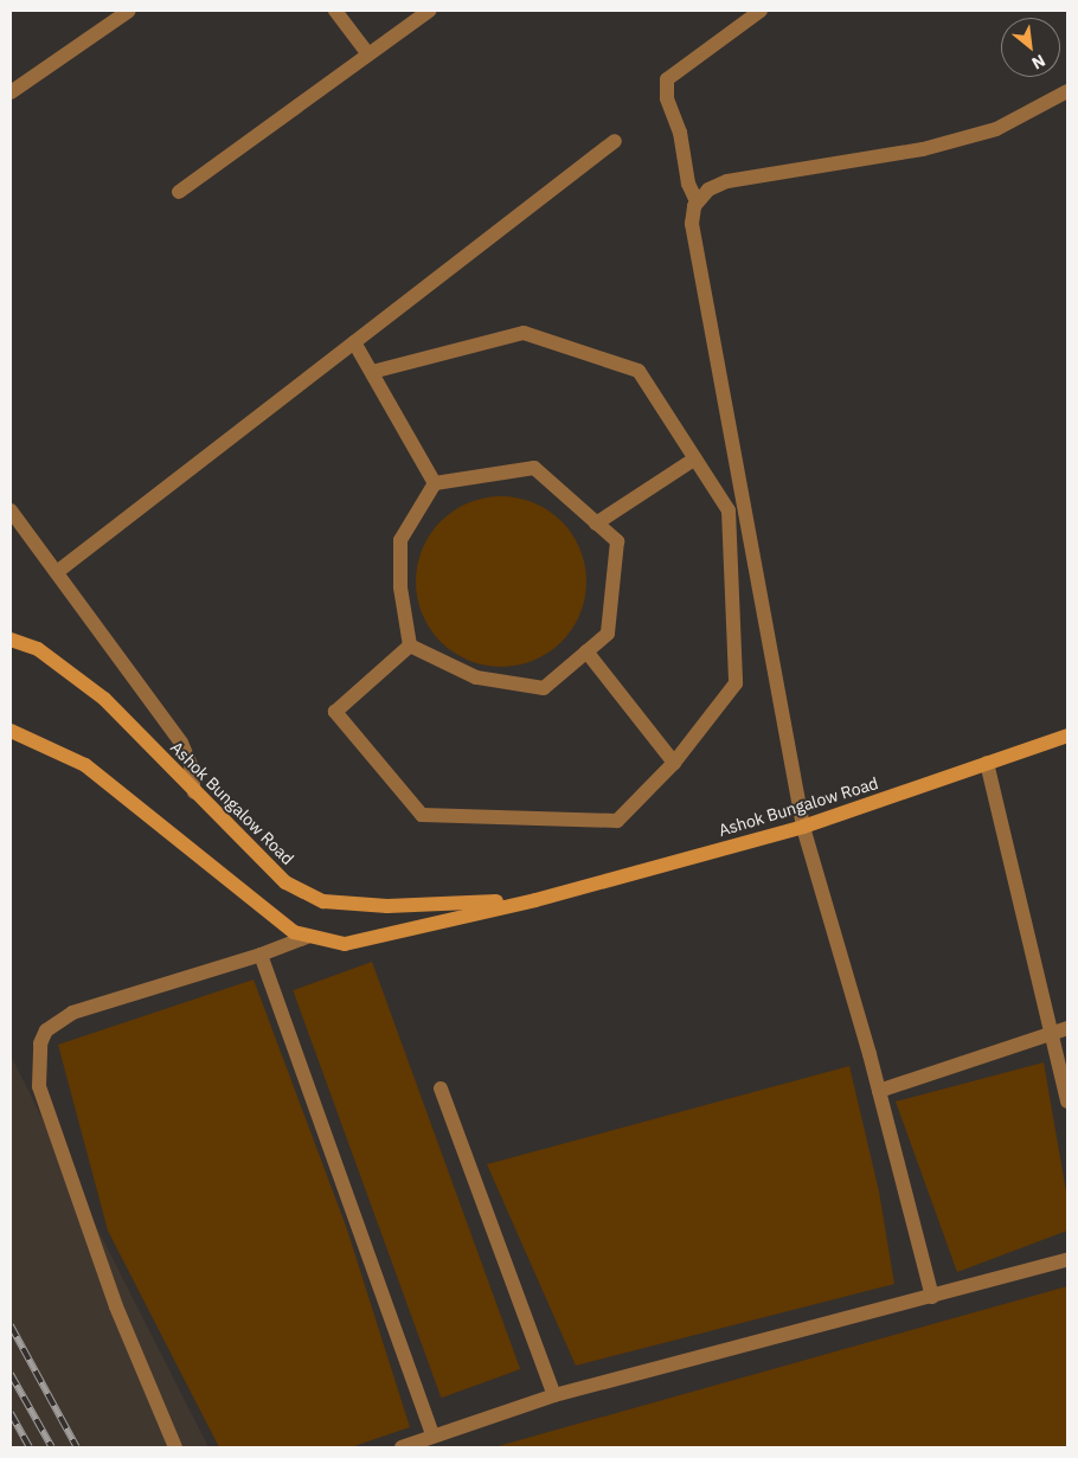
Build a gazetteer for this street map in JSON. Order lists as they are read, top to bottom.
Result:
{
  "streets": {
    "street": ["Ashok Bungalow Road"]
  },
  "north": "bottom right"
}
